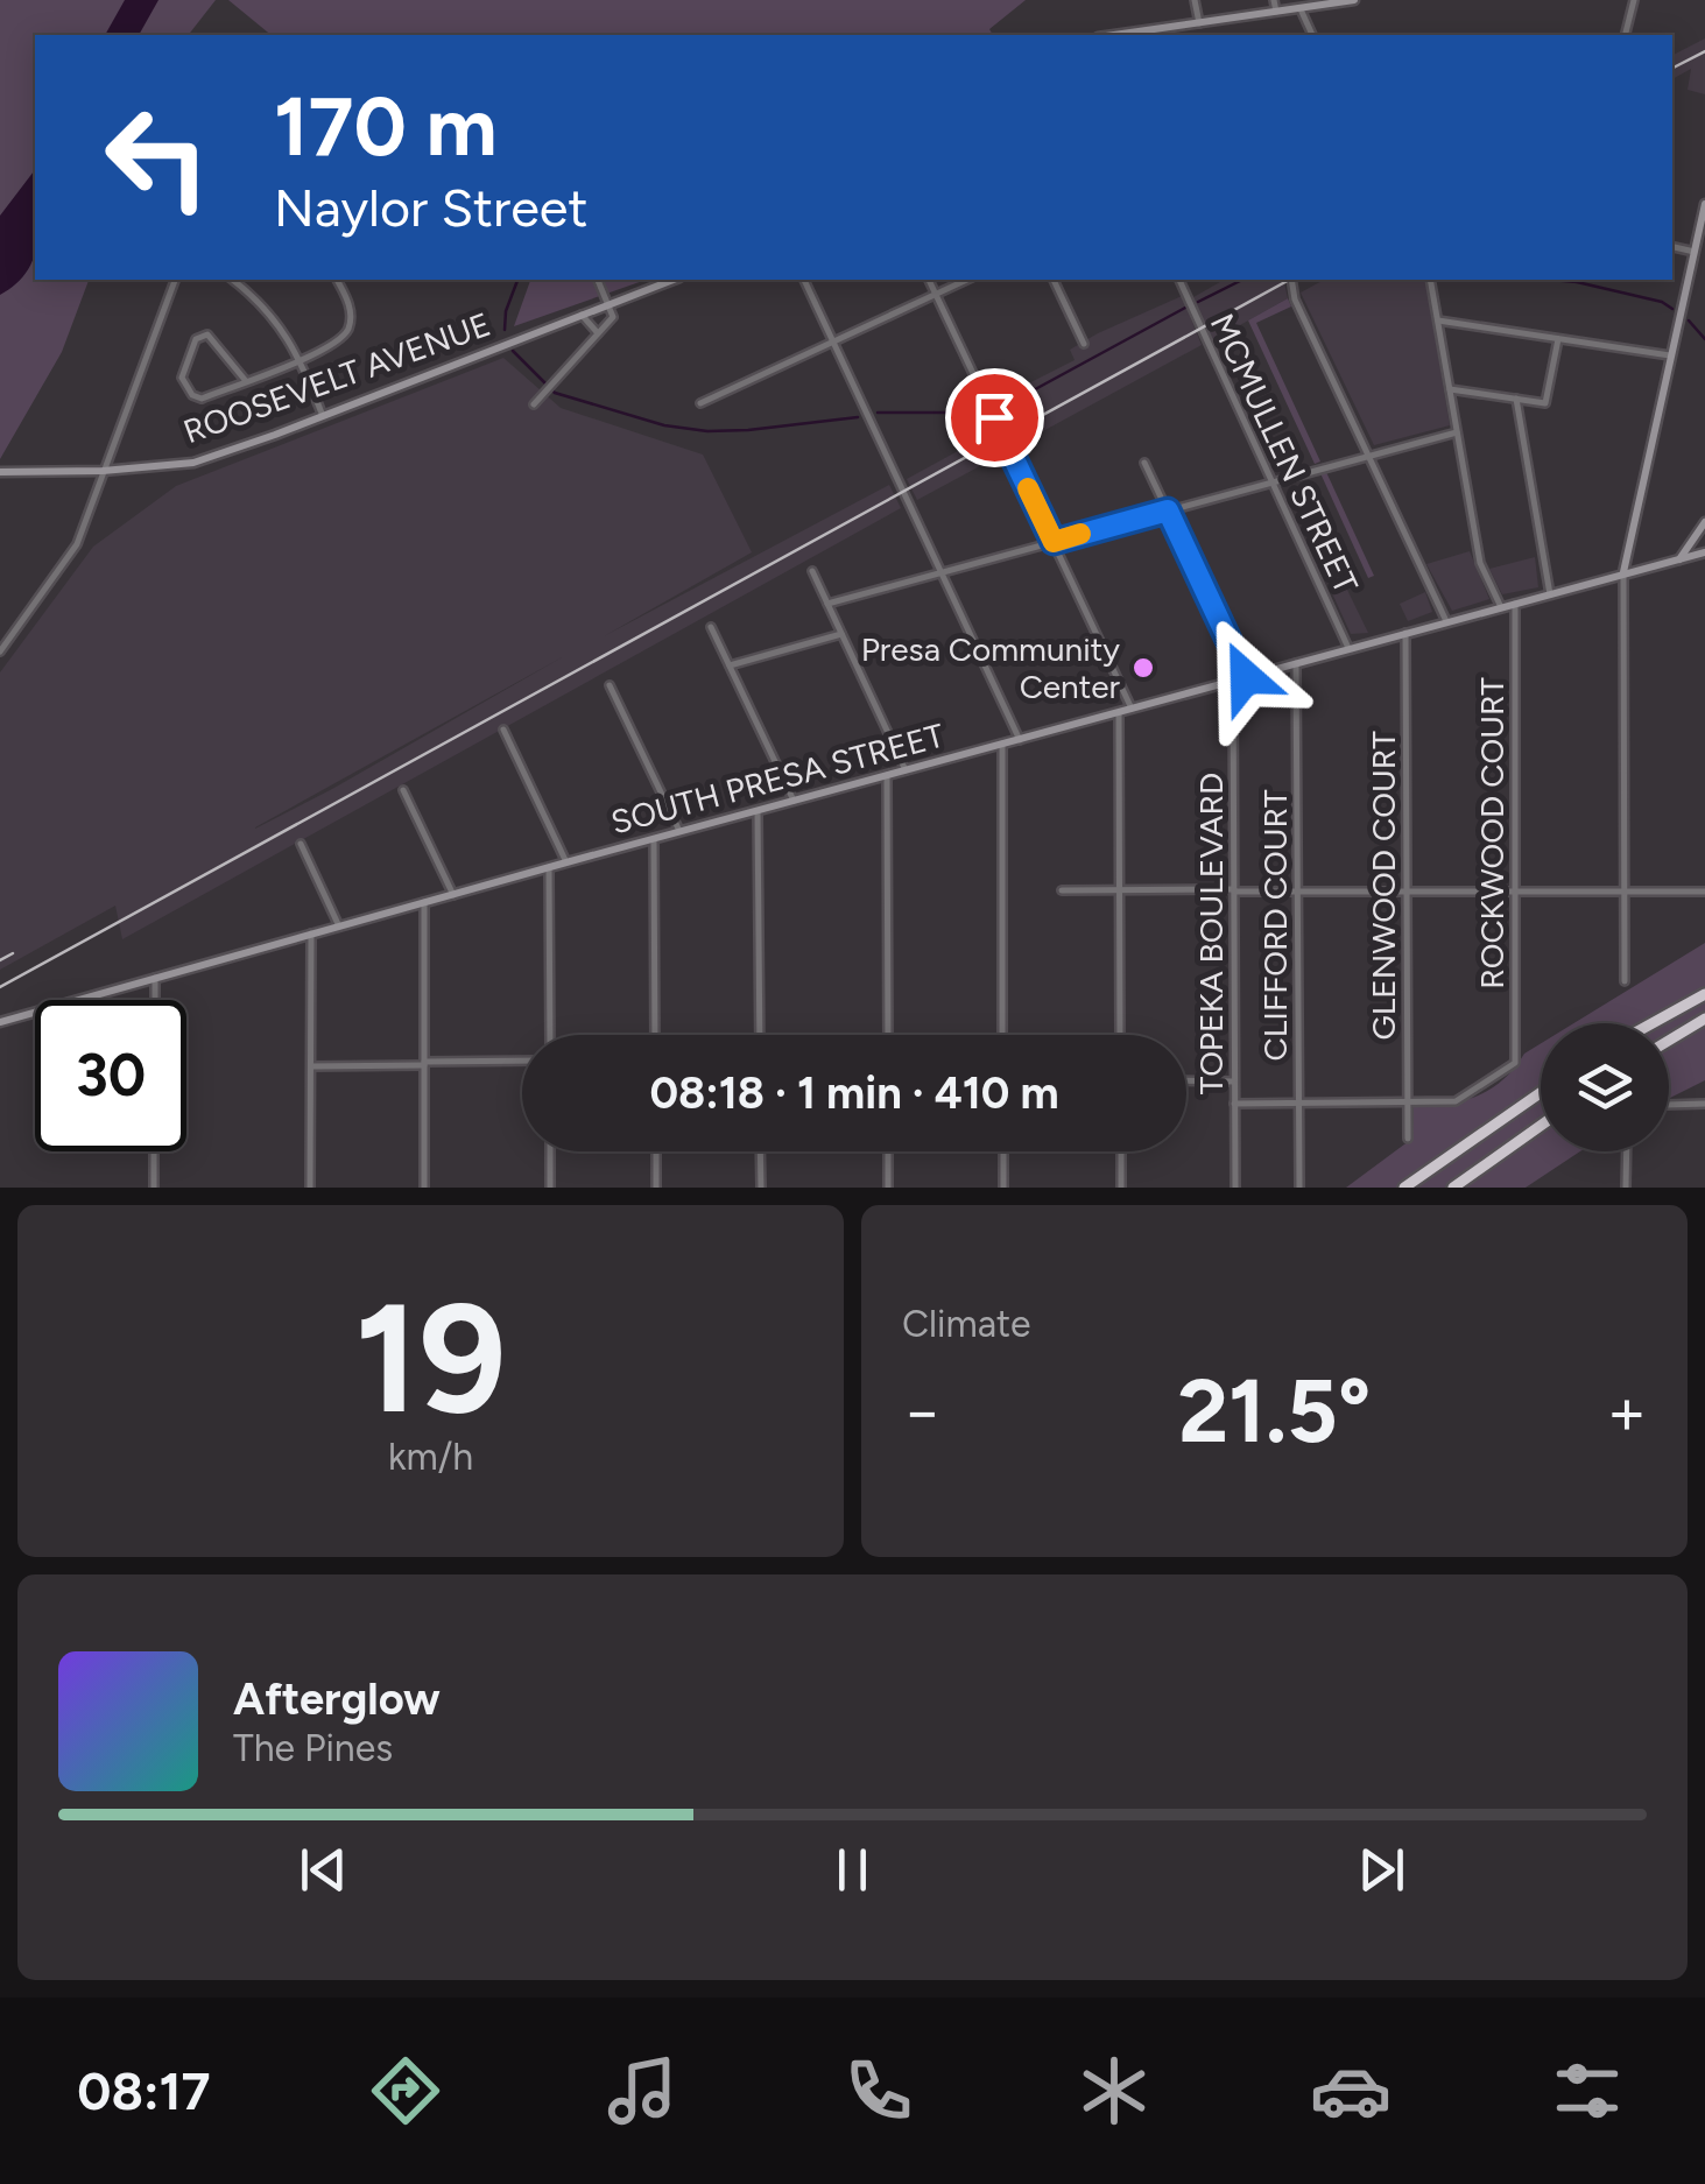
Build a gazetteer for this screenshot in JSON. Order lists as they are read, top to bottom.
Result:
{
  "streets": {
    "main road": ["ROOSEVELT AVENUE", "SOUTH PRESA STREET"],
    "street": [
      "MCMULLEN STREET",
      "ROCKWOOD COURT",
      "GLENWOOD COURT",
      "CLIFFORD COURT",
      "TOPEKA BOULEVARD"
    ]
  },
  "crossings": [
    ["MCMULLEN STREET", "SOUTH PRESA STREET"],
    ["SOUTH PRESA STREET", "ROCKWOOD COURT"],
    ["SOUTH PRESA STREET", "GLENWOOD COURT"],
    ["SOUTH PRESA STREET", "CLIFFORD COURT"],
    ["SOUTH PRESA STREET", "TOPEKA BOULEVARD"],
    ["ROCKWOOD COURT", "GLENWOOD COURT"]
  ],
  "places": ["Presa Community Center"],
  "page": {
    "turn": ["170 m", "Naylor Street"],
    "limit": "30",
    "trip": "08:18 · 1 min · 410 m",
    "tile": [
      ["19", "km/h"],
      "Climate"
    ],
    "heat": ["−", "21.5°", "+"],
    "song": ["Afterglow", "The Pines"],
    "tabs": "08:17"
  }
}
